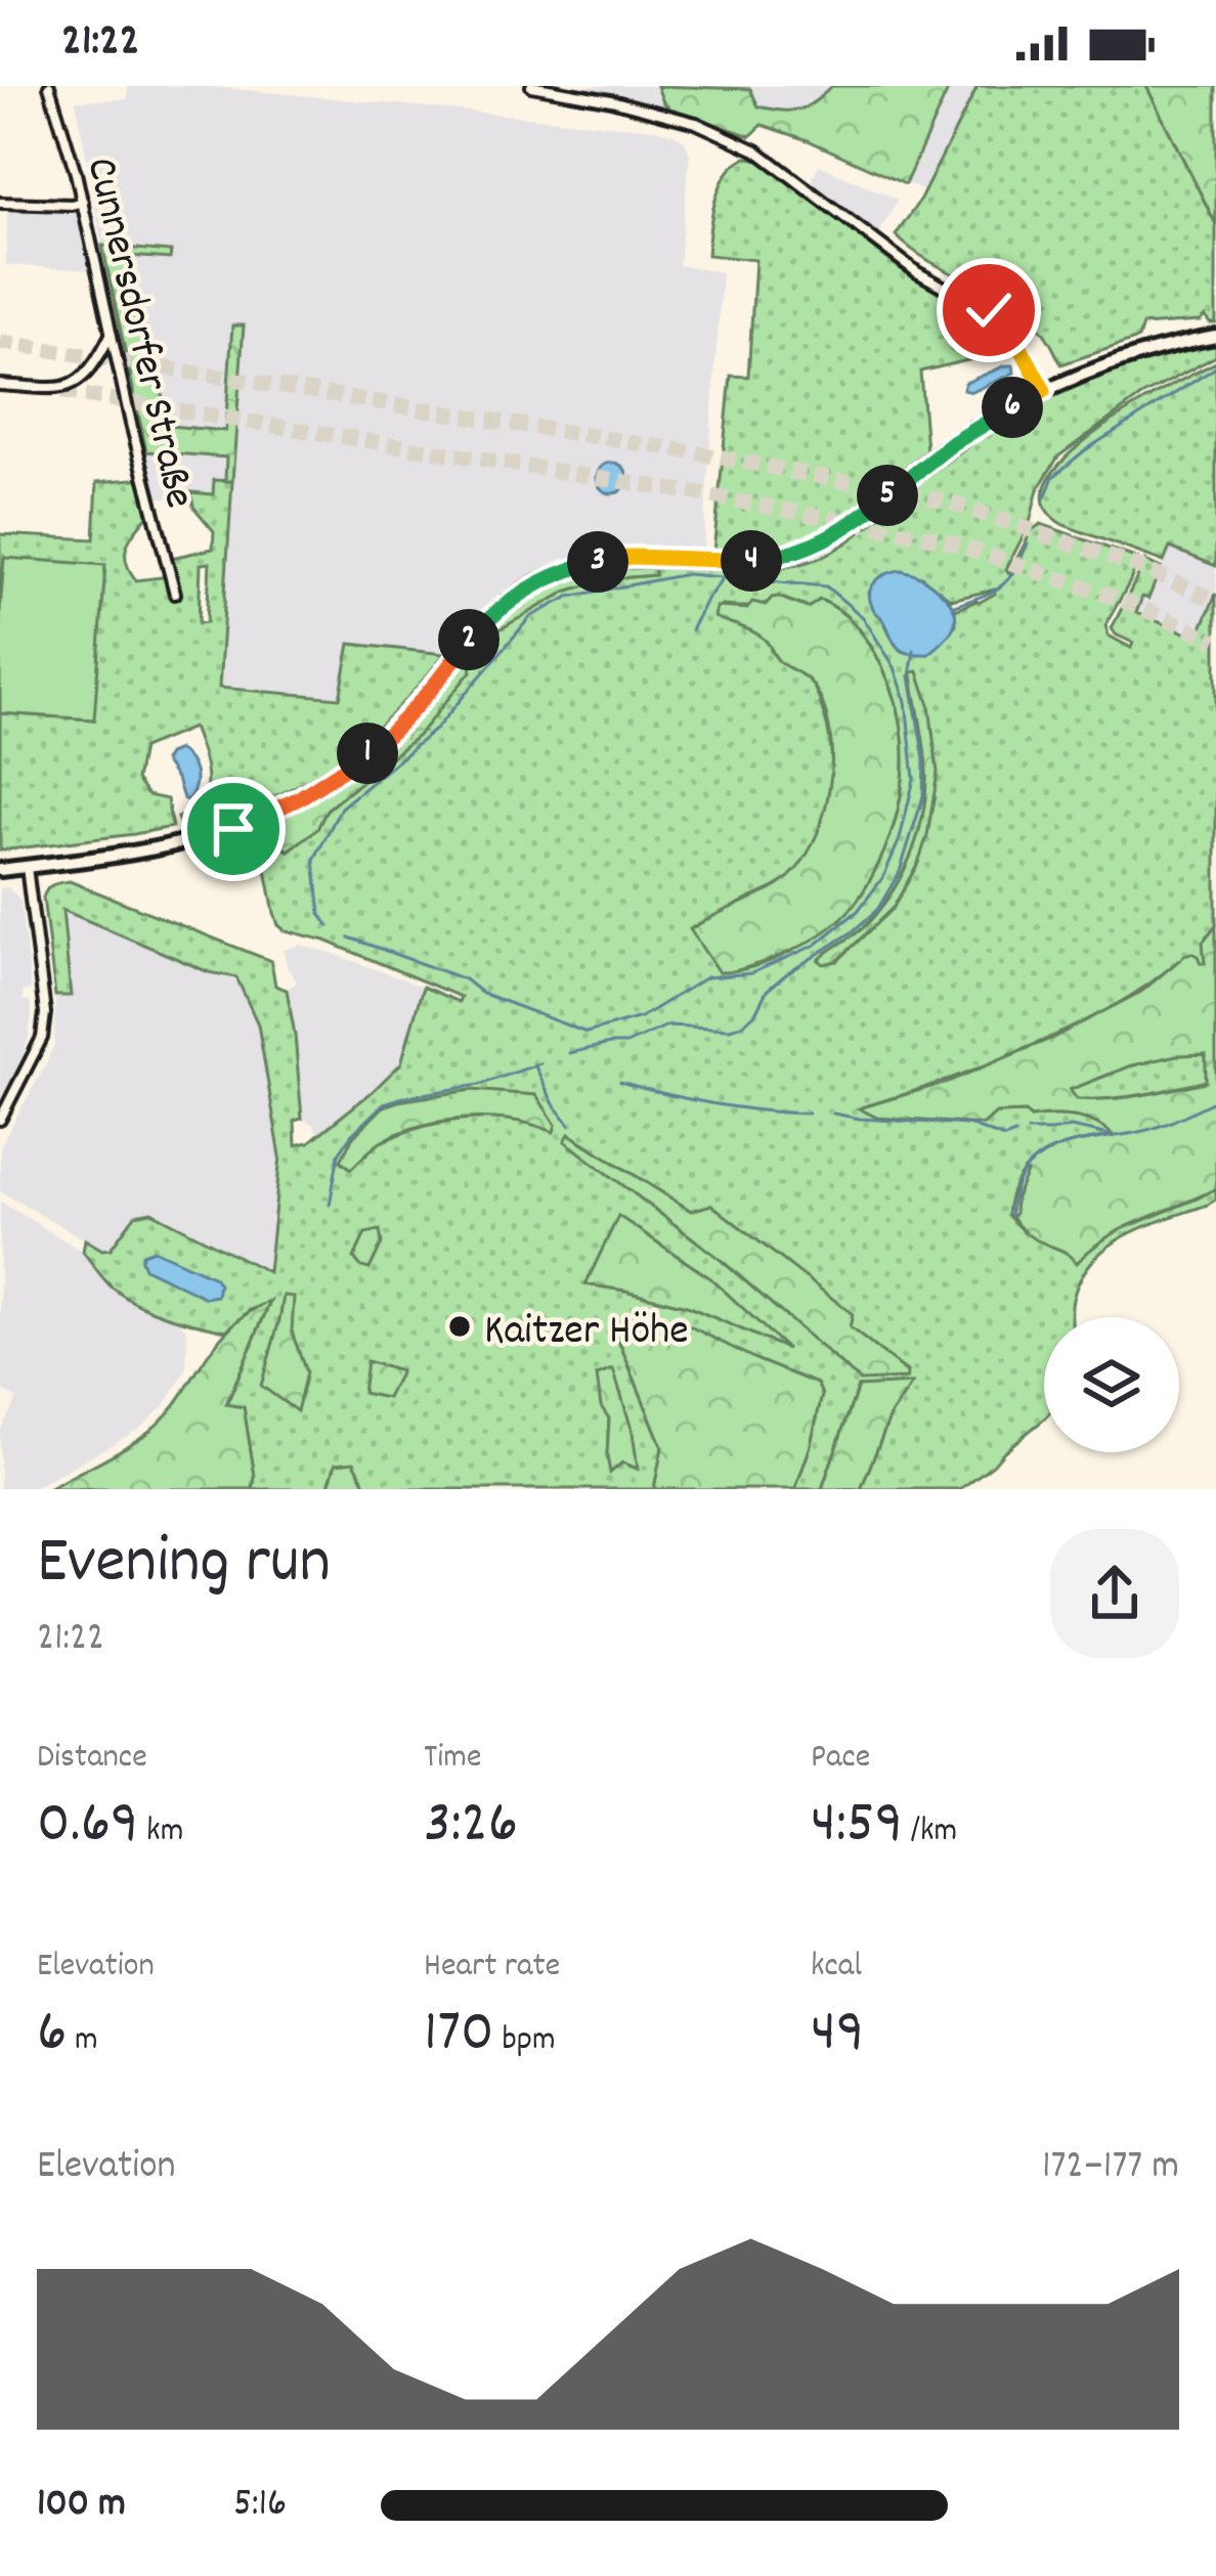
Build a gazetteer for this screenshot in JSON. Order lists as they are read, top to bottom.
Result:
{
  "streets": {
    "street": ["Cunnersdorfer Straße"]
  },
  "places": ["Kaitzer Höhe"],
  "page": {
    "status": "21:22",
    "pins": [
      "6",
      "5",
      "4",
      "3",
      "2",
      "1"
    ],
    "heading": ["Evening run", "21:22"],
    "stats": [
      ["Distance", "0.69 km"],
      ["Time", "3:26"],
      ["Pace", "4:59 /km"],
      ["Elevation", "6 m"],
      ["Heart rate", "170 bpm"],
      ["kcal", "49"]
    ],
    "chart": ["Elevation", "172–177 m"],
    "list": [
      {
        "name": "100 m",
        "note": "5:16"
      }
    ]
  }
}
